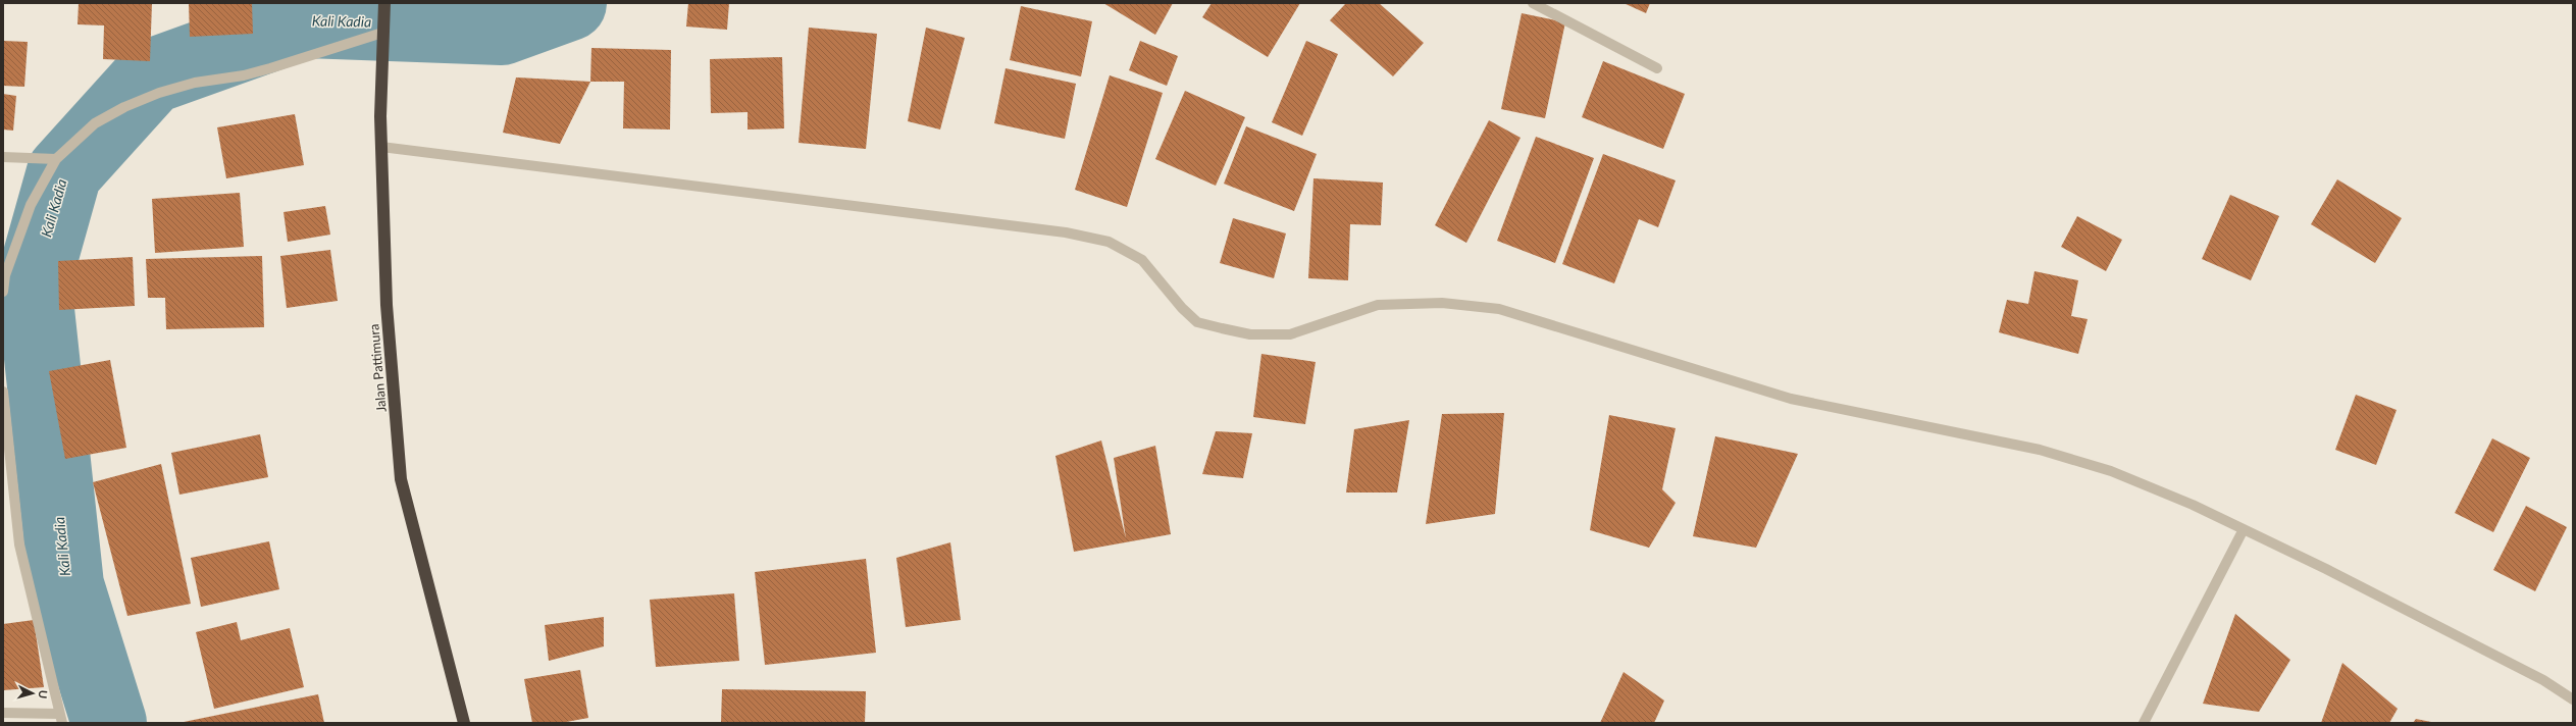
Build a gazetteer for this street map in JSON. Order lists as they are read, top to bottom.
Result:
{
  "streets": {
    "highway": ["Jalan Pattimura"]
  },
  "water": ["Kali Kadia"],
  "north": "right"
}
